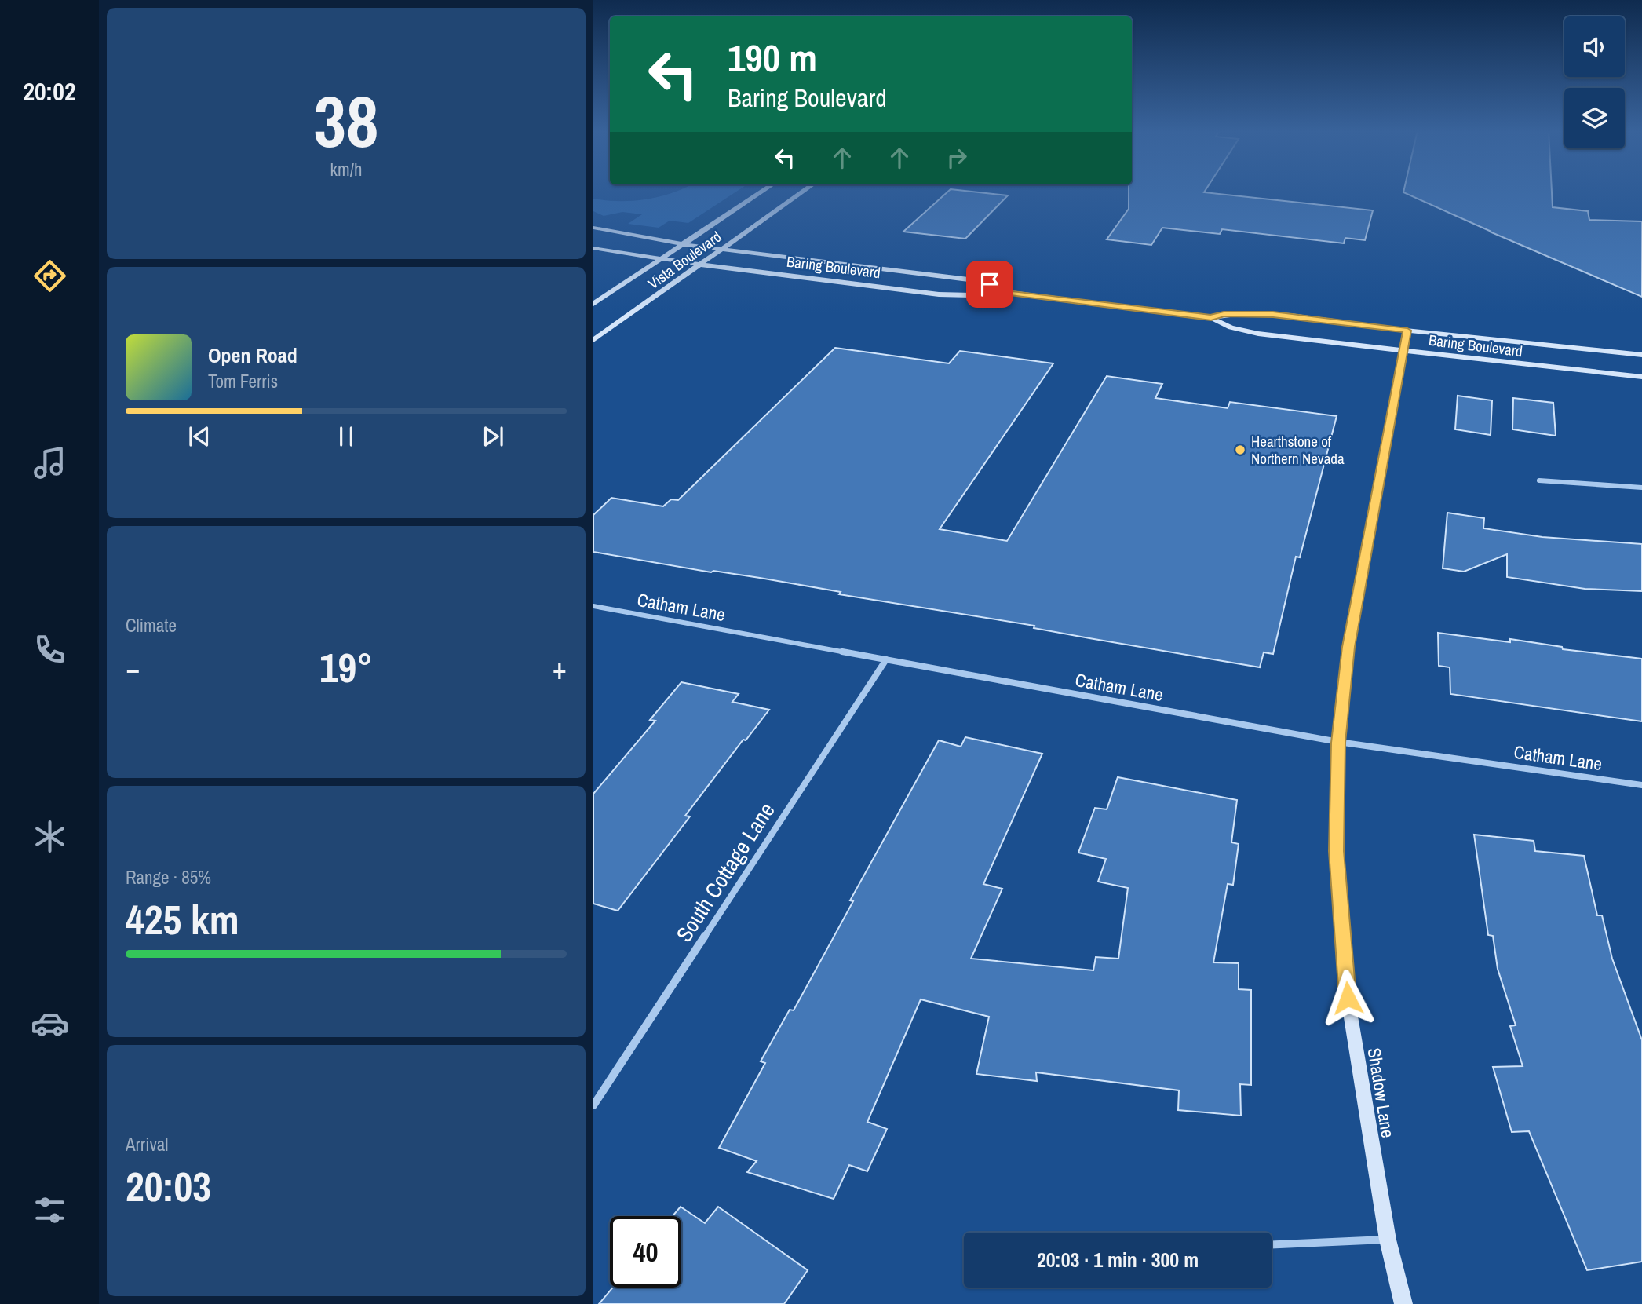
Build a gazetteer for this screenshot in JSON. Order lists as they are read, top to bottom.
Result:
{
  "streets": {
    "main road": ["Vista Boulevard", "Baring Boulevard", "Shadow Lane"],
    "street": ["Catham Lane", "South Cottage Lane"]
  },
  "crossings": [
    ["Vista Boulevard", "Baring Boulevard"],
    ["Baring Boulevard", "Shadow Lane"],
    ["Catham Lane", "South Cottage Lane"],
    ["Catham Lane", "Shadow Lane"]
  ],
  "places": ["Hearthstone of Northern Nevada"],
  "page": {
    "tabs": "20:02",
    "tile": [
      ["38", "km/h"],
      "Climate",
      ["Range · 85%", "425 km"],
      ["Arrival", "20:03"]
    ],
    "turn": ["190 m", "Baring Boulevard"],
    "song": ["Open Road", "Tom Ferris"],
    "heat": ["−", "19°", "+"],
    "limit": "40",
    "trip": "20:03 · 1 min · 300 m"
  }
}
